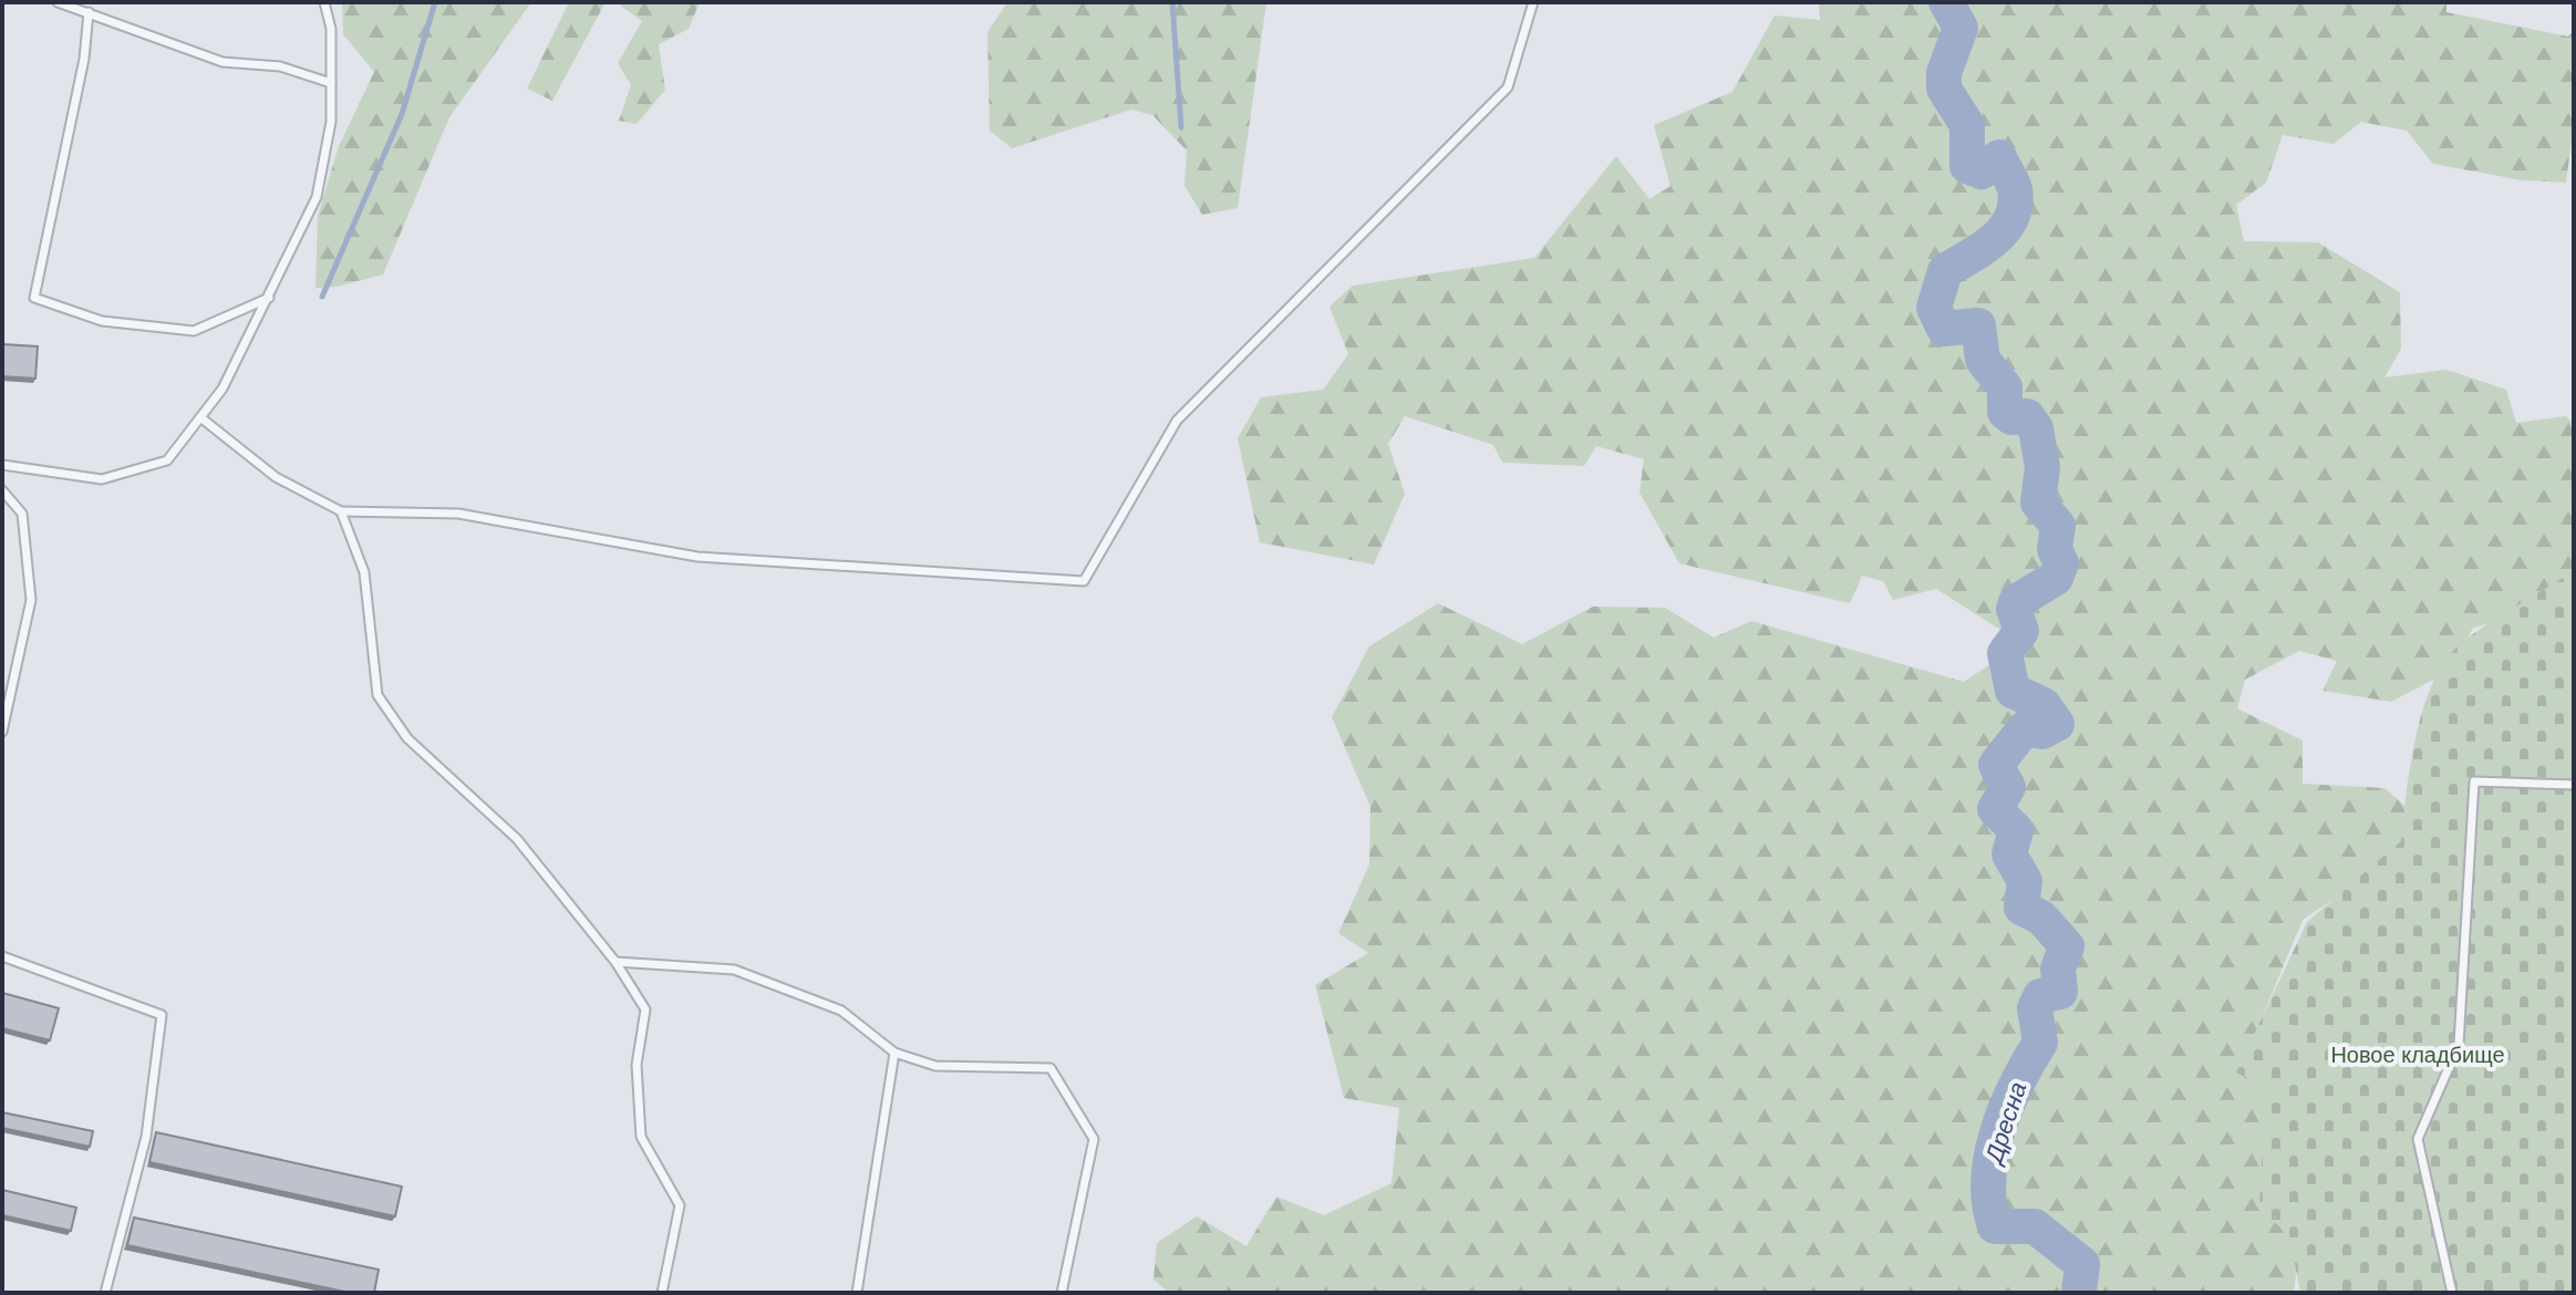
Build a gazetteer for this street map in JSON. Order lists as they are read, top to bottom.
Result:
{
  "water": ["Дресна"],
  "parks": ["Новое кладбище"]
}
